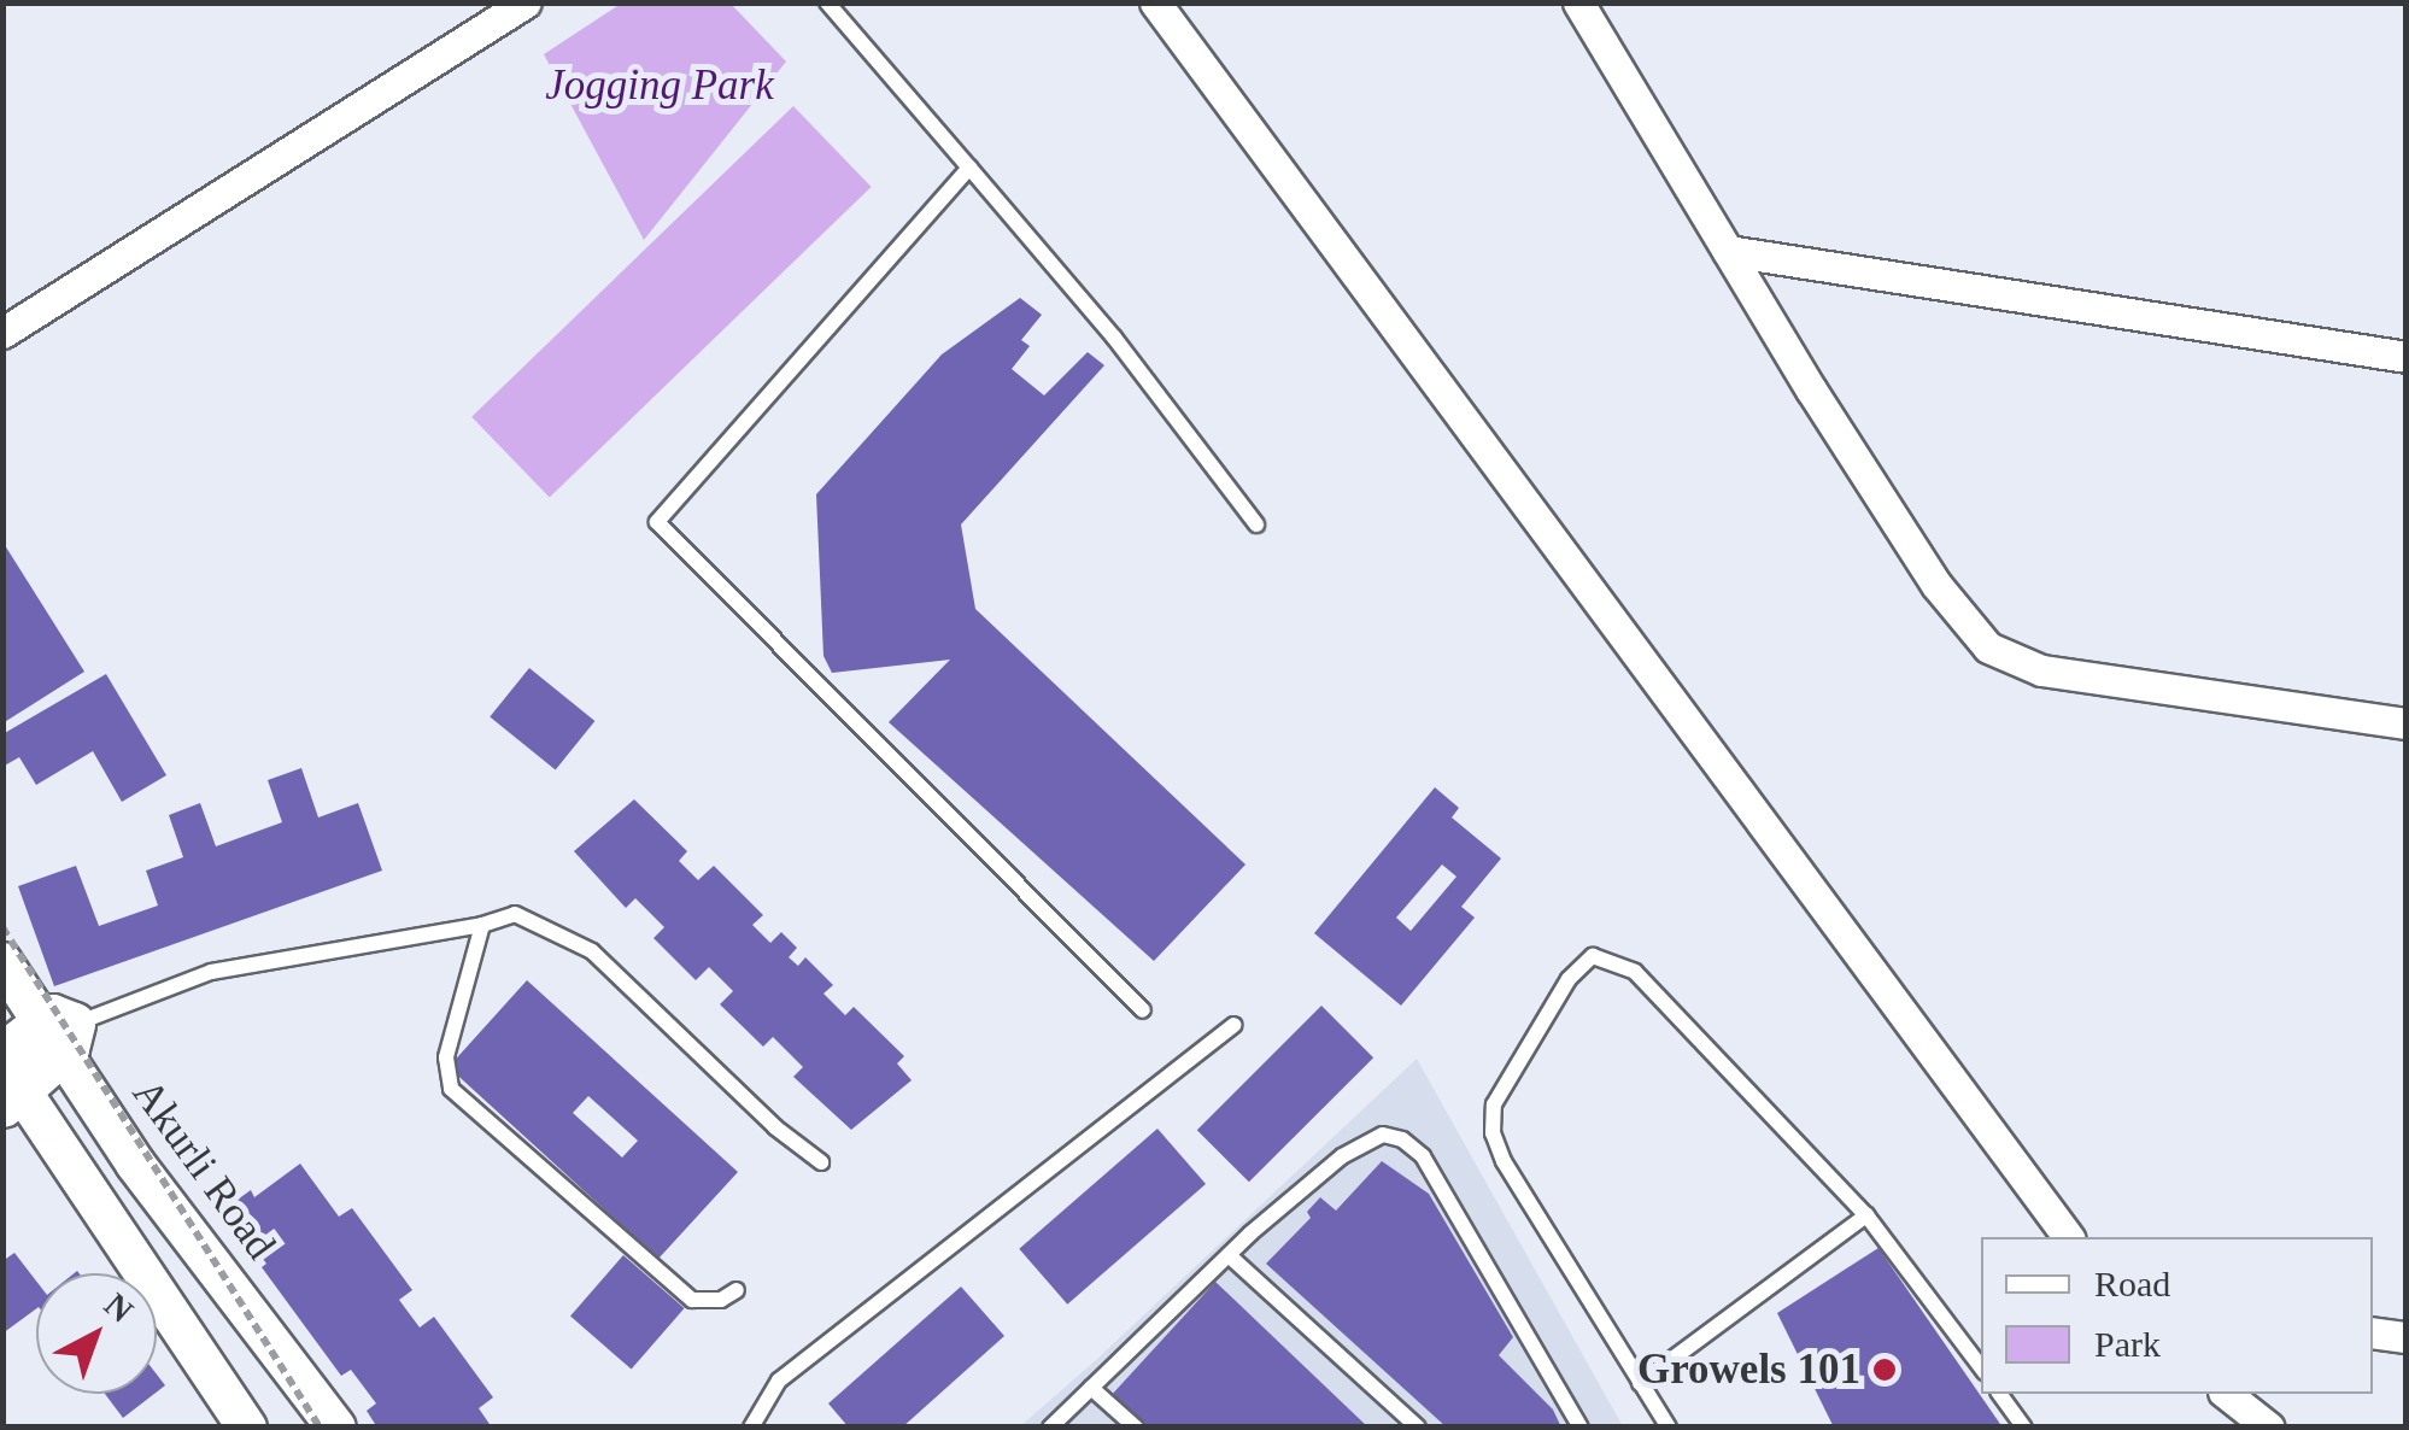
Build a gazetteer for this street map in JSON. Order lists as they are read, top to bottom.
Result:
{
  "streets": {
    "street": ["Akurli Road"]
  },
  "parks": ["Jogging Park"],
  "places": ["Growels 101"],
  "legend": ["Road", "Park"],
  "north": "top right"
}
